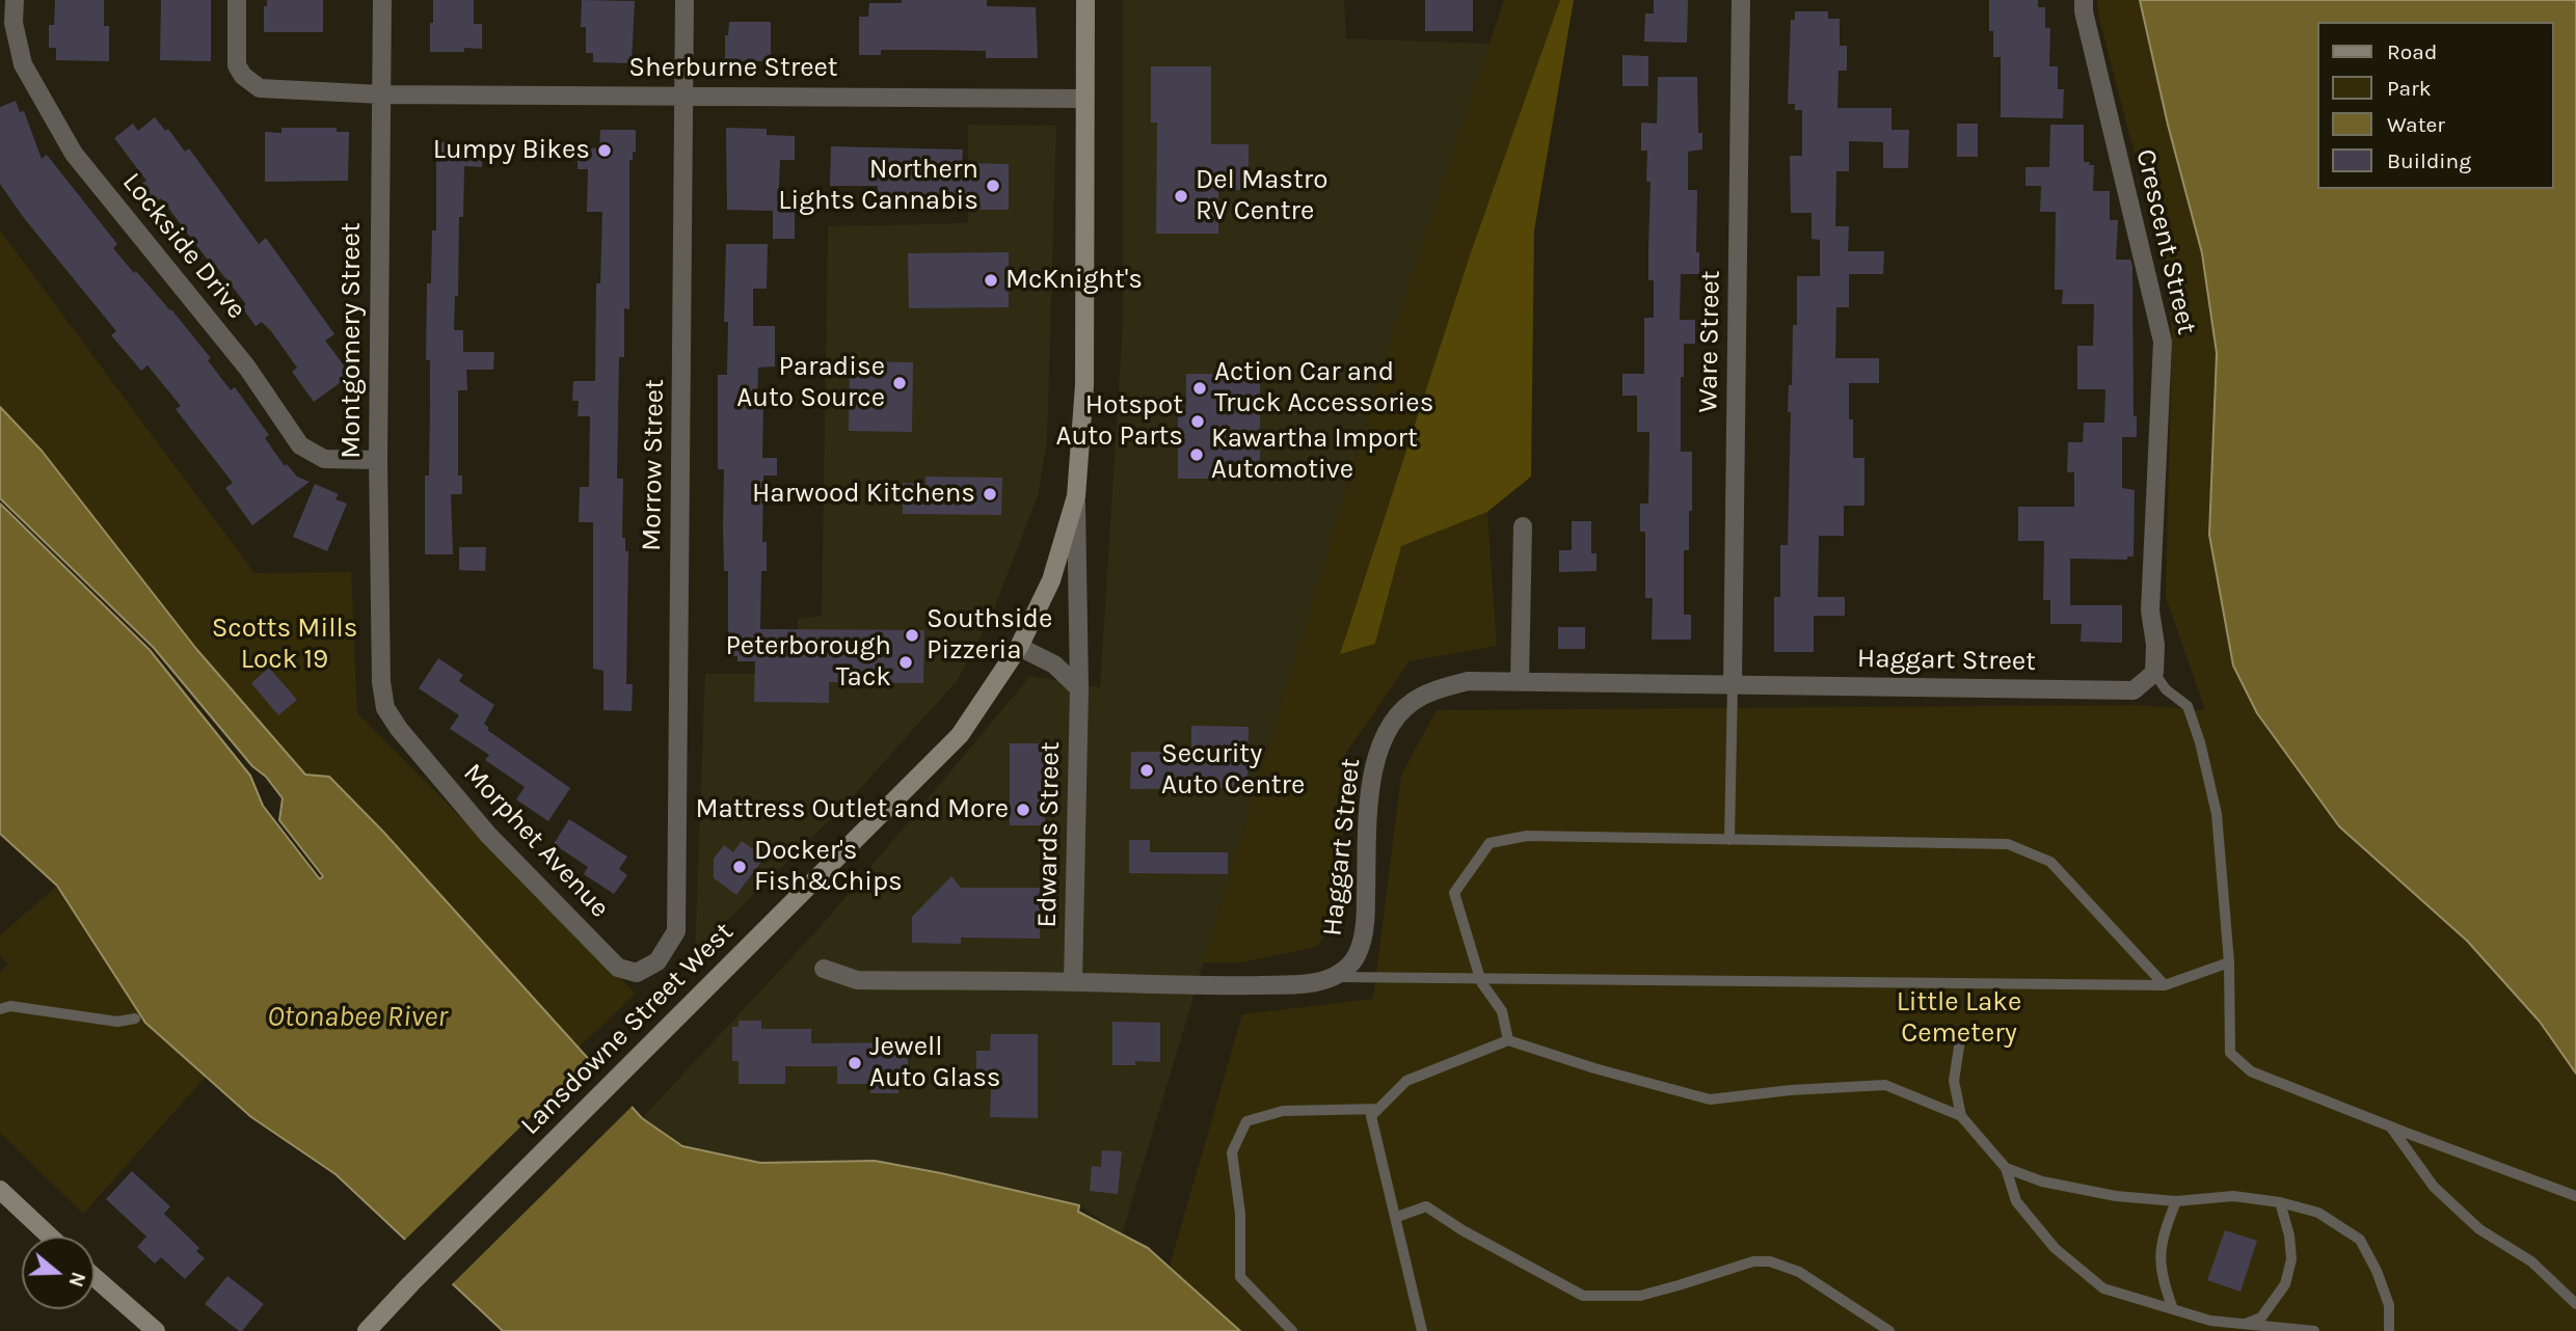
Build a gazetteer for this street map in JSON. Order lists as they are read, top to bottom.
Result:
{
  "streets": {
    "main road": ["Lansdowne Street West"],
    "street": [
      "Sherburne Street",
      "Crescent Street",
      "Lockside Drive",
      "Montgomery Street",
      "Ware Street",
      "Morrow Street",
      "Haggart Street",
      "Edwards Street",
      "Morphet Avenue"
    ]
  },
  "crossings": [
    ["Sherburne Street", "Montgomery Street"],
    ["Sherburne Street", "Morrow Street"],
    ["Sherburne Street", "Lansdowne Street West"],
    ["Crescent Street", "Haggart Street"],
    ["Lockside Drive", "Montgomery Street"],
    ["Montgomery Street", "Morphet Avenue"],
    ["Ware Street", "Haggart Street"],
    ["Morrow Street", "Morphet Avenue"],
    ["Edwards Street", "Lansdowne Street West"]
  ],
  "water": ["Otonabee River"],
  "parks": ["Scotts Mills Lock 19", "Little Lake Cemetery"],
  "places": [
    "Lumpy Bikes",
    "Northern Lights Cannabis",
    "Del Mastro RV Centre",
    "McKnight's",
    "Paradise Auto Source",
    "Action Car and Truck Accessories",
    "Hotspot Auto Parts",
    "Kawartha Import Automotive",
    "Harwood Kitchens",
    "Southside Pizzeria",
    "Peterborough Tack",
    "Security Auto Centre",
    "Mattress Outlet and More",
    "Docker's Fish&Chips",
    "Jewell Auto Glass"
  ],
  "legend": [
    "Road",
    "Park",
    "Water",
    "Building"
  ],
  "north": "right"
}
